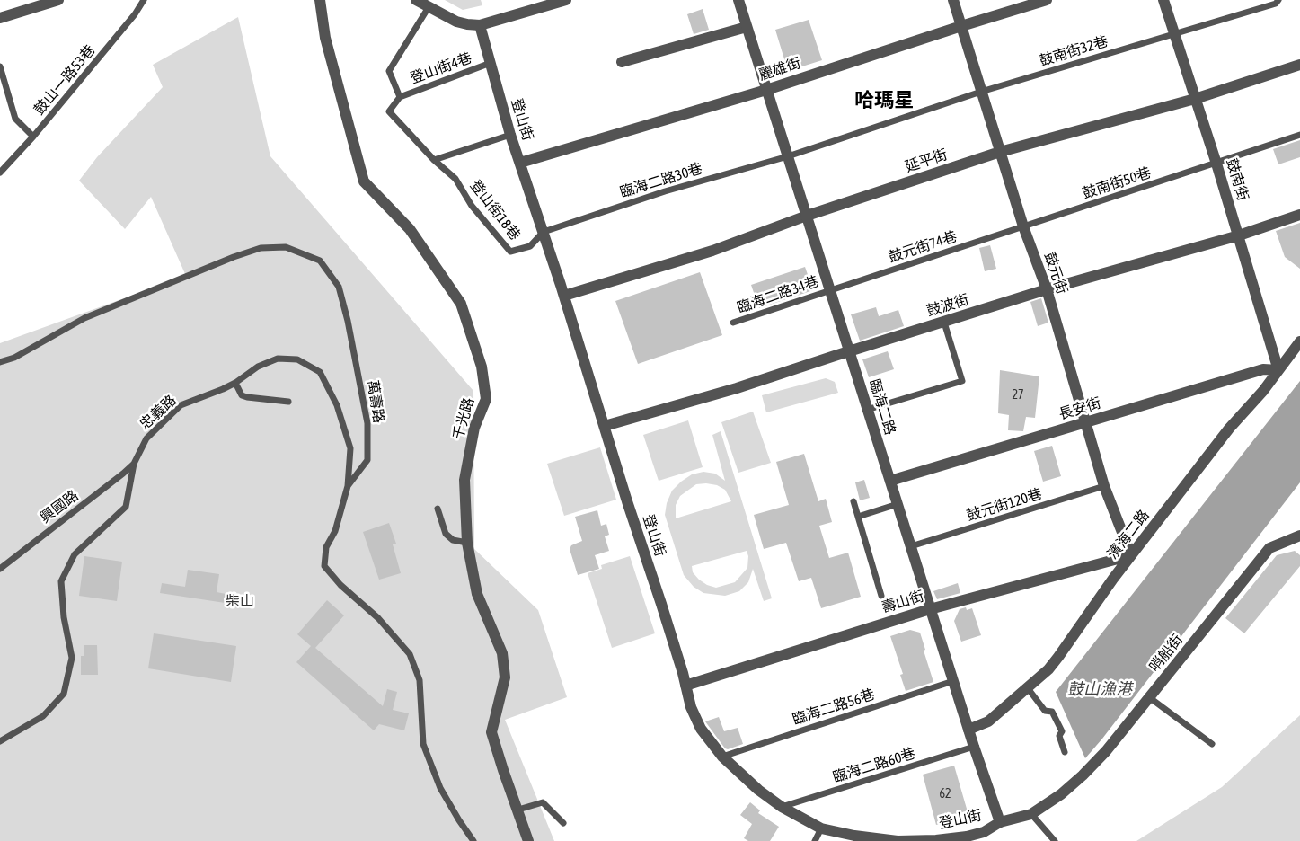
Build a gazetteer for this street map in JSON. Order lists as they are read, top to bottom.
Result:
{
  "streets": {
    "street": [
      "麗雄街",
      "登山街",
      "延平街",
      "鼓南街",
      "鼓元街",
      "鼓波街",
      "臨海二路",
      "長安街",
      "千光路",
      "濱海二路",
      "壽山街",
      "哨船街"
    ],
    "lane": [
      "鼓南街32巷",
      "登山街4巷",
      "鼓山一路53巷",
      "臨海二路30巷",
      "鼓南街50巷",
      "登山街18巷",
      "鼓元街74巷",
      "臨海二路34巷",
      "萬壽路",
      "忠義路",
      "鼓元街120巷",
      "興國路",
      "臨海二路56巷",
      "臨海二路60巷"
    ]
  },
  "crossings": [
    ["鼓南街32巷", "鼓南街"],
    ["鼓南街32巷", "臨海二路30巷"],
    ["鼓南街32巷", "鼓元街"],
    ["鼓南街32巷", "臨海二路"],
    ["登山街4巷", "登山街"],
    ["麗雄街", "登山街"],
    ["麗雄街", "鼓元街"],
    ["麗雄街", "臨海二路"],
    ["登山街", "延平街"],
    ["登山街", "臨海二路30巷"],
    ["登山街", "登山街18巷"],
    ["登山街", "鼓波街"],
    ["登山街", "臨海二路"],
    ["登山街", "壽山街"],
    ["登山街", "哨船街"],
    ["登山街", "臨海二路56巷"],
    ["登山街", "臨海二路60巷"],
    ["延平街", "鼓南街"],
    ["延平街", "鼓元街"],
    ["延平街", "臨海二路"],
    ["鼓南街", "鼓南街50巷"],
    ["鼓南街", "鼓波街"],
    ["鼓南街", "長安街"],
    ["鼓南街", "濱海二路"],
    ["臨海二路30巷", "登山街18巷"],
    ["臨海二路30巷", "臨海二路"],
    ["鼓南街50巷", "鼓元街74巷"],
    ["鼓南街50巷", "鼓元街"],
    ["鼓元街74巷", "鼓元街"],
    ["鼓元街74巷", "臨海二路34巷"],
    ["鼓元街74巷", "臨海二路"],
    ["鼓元街", "鼓波街"],
    ["鼓元街", "長安街"],
    ["鼓元街", "鼓元街120巷"],
    ["鼓元街", "濱海二路"],
    ["鼓元街", "壽山街"],
    ["臨海二路34巷", "臨海二路"],
    ["鼓波街", "臨海二路"],
    ["萬壽路", "忠義路"],
    ["臨海二路", "長安街"],
    ["臨海二路", "鼓元街120巷"],
    ["臨海二路", "濱海二路"],
    ["臨海二路", "壽山街"],
    ["臨海二路", "哨船街"],
    ["臨海二路", "臨海二路56巷"],
    ["臨海二路", "臨海二路60巷"],
    ["長安街", "濱海二路"],
    ["忠義路", "興國路"],
    ["濱海二路", "壽山街"]
  ],
  "districts": ["哈瑪星"],
  "water": ["鼓山漁港"],
  "parks": ["柴山"],
  "house_numbers": ["27", "62"]
}
